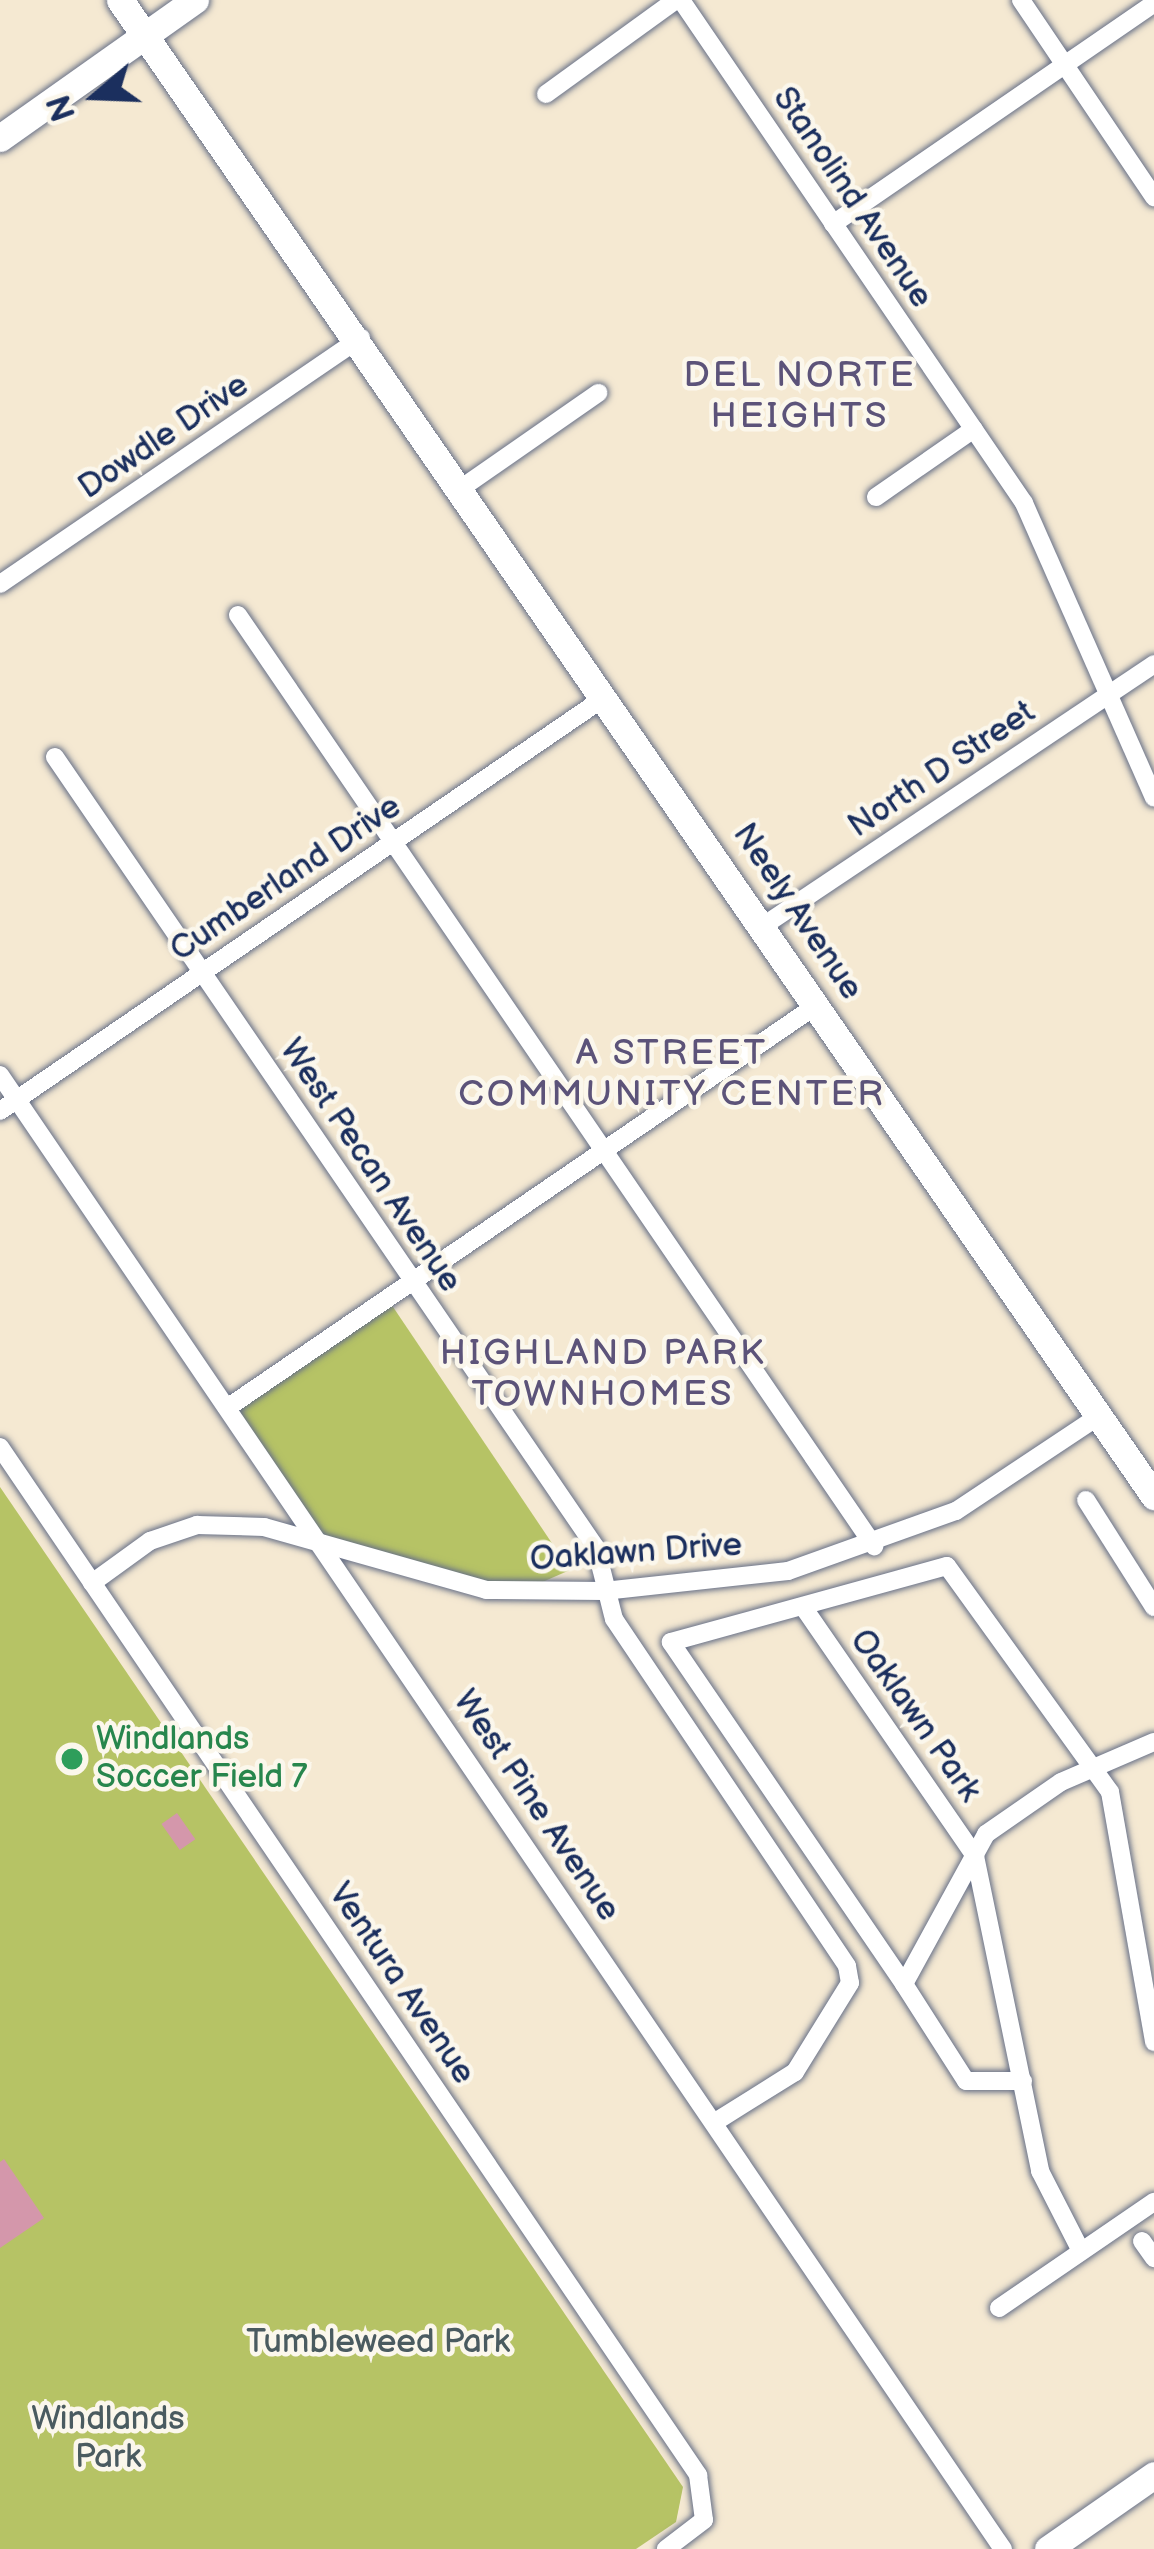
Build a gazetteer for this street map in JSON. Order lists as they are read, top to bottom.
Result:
{
  "streets": {
    "street": [
      "Stanolind Avenue",
      "Dowdle Drive",
      "North D Street",
      "Cumberland Drive",
      "Neely Avenue",
      "West Pecan Avenue",
      "Oaklawn Drive",
      "Oaklawn Park",
      "West Pine Avenue",
      "Ventura Avenue"
    ]
  },
  "crossings": [
    ["Stanolind Avenue", "North D Street"],
    ["Dowdle Drive", "Neely Avenue"],
    ["North D Street", "Neely Avenue"],
    ["Cumberland Drive", "Neely Avenue"],
    ["Cumberland Drive", "West Pecan Avenue"],
    ["Cumberland Drive", "West Pine Avenue"],
    ["Neely Avenue", "Oaklawn Drive"],
    ["West Pecan Avenue", "Oaklawn Drive"],
    ["West Pecan Avenue", "West Pine Avenue"],
    ["Oaklawn Drive", "West Pine Avenue"],
    ["Oaklawn Drive", "Ventura Avenue"]
  ],
  "districts": ["DEL NORTE HEIGHTS", "A STREET COMMUNITY CENTER", "HIGHLAND PARK TOWNHOMES"],
  "parks": ["Tumbleweed Park", "Windlands Park"],
  "places": ["Windlands Soccer Field 7"],
  "north": "left"
}
